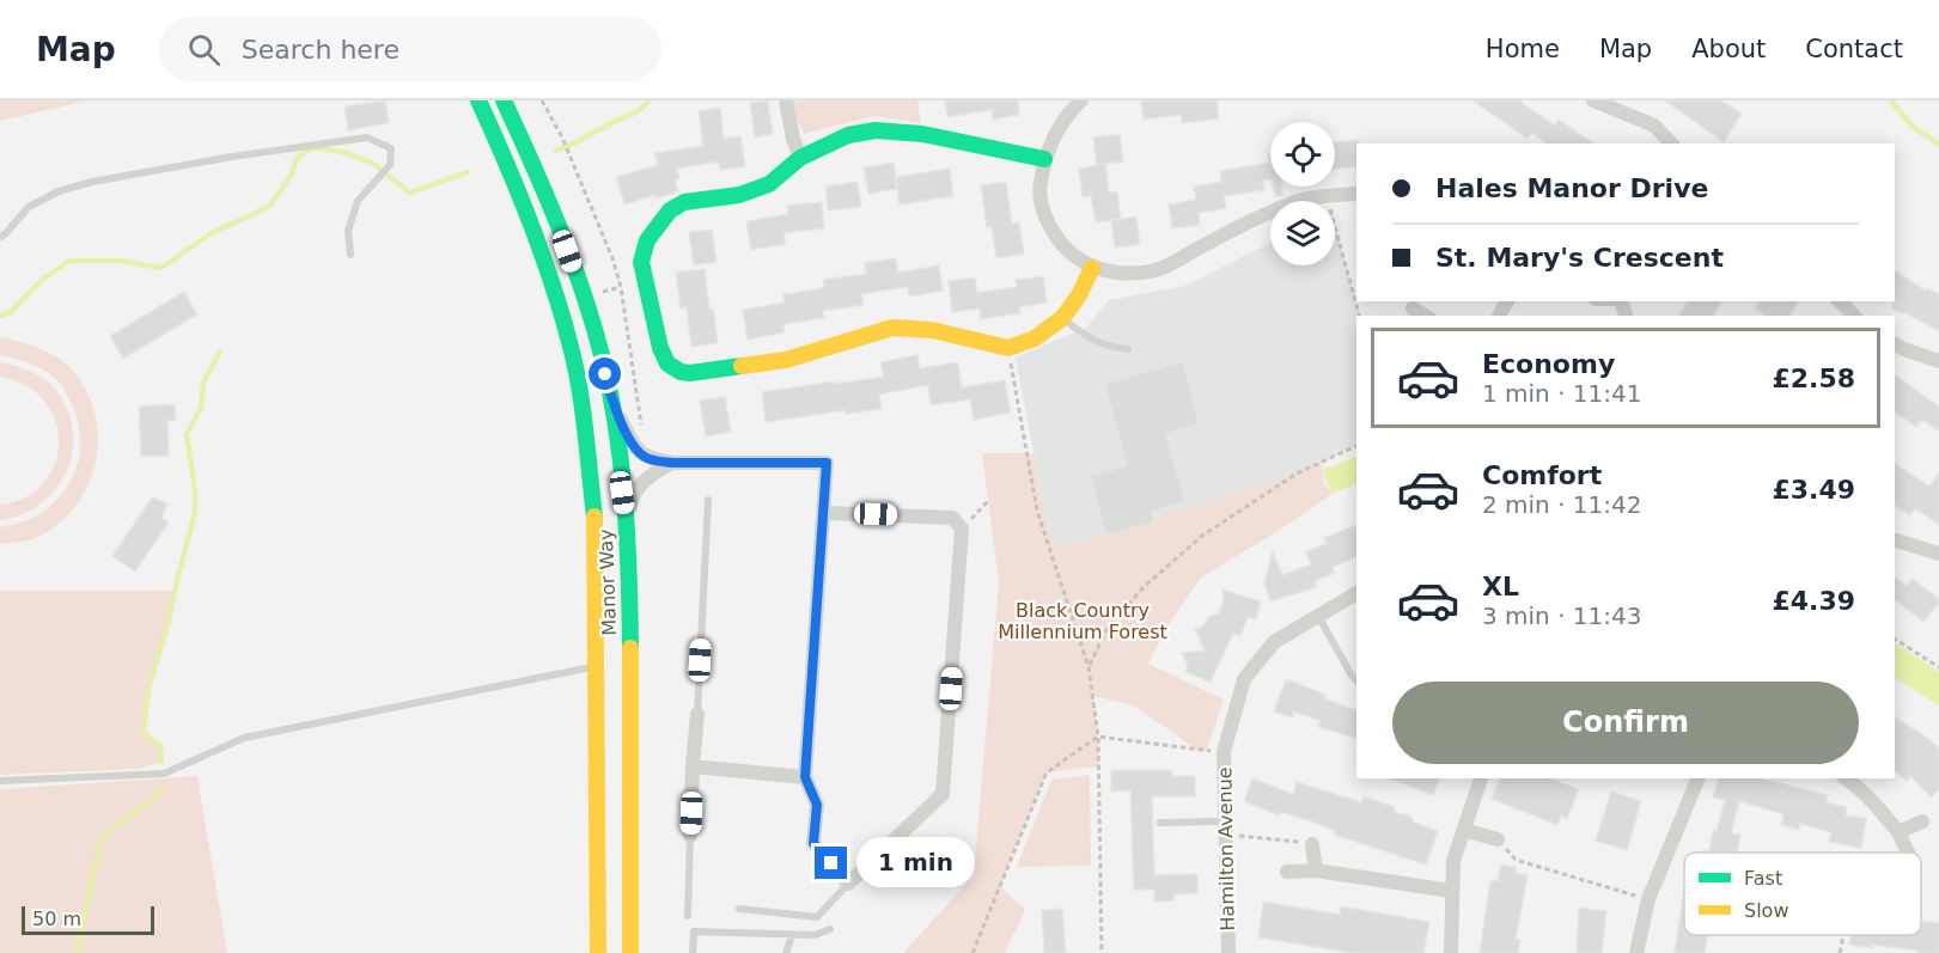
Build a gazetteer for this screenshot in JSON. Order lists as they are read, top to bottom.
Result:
{
  "streets": {
    "main road": ["Manor Way"],
    "street": ["Hamilton Avenue"]
  },
  "parks": ["Black Country Millennium Forest"],
  "legend": ["Fast", "Slow"],
  "scale_bar": "50 m",
  "page": {
    "header": "Map",
    "search": "Search here",
    "nav": [
      "Home",
      "Map",
      "About",
      "Contact"
    ],
    "banner": ["Hales Manor Drive", "St. Mary's Crescent"],
    "list": [
      {
        "name": "Economy",
        "note": "1 min · 11:41",
        "value": "£2.58"
      },
      {
        "name": "Comfort",
        "note": "2 min · 11:42",
        "value": "£3.49"
      },
      {
        "name": "XL",
        "note": "3 min · 11:43",
        "value": "£4.39"
      }
    ],
    "buttons": "Confirm",
    "bubble": "1 min",
    "scale": "50 m"
  }
}
